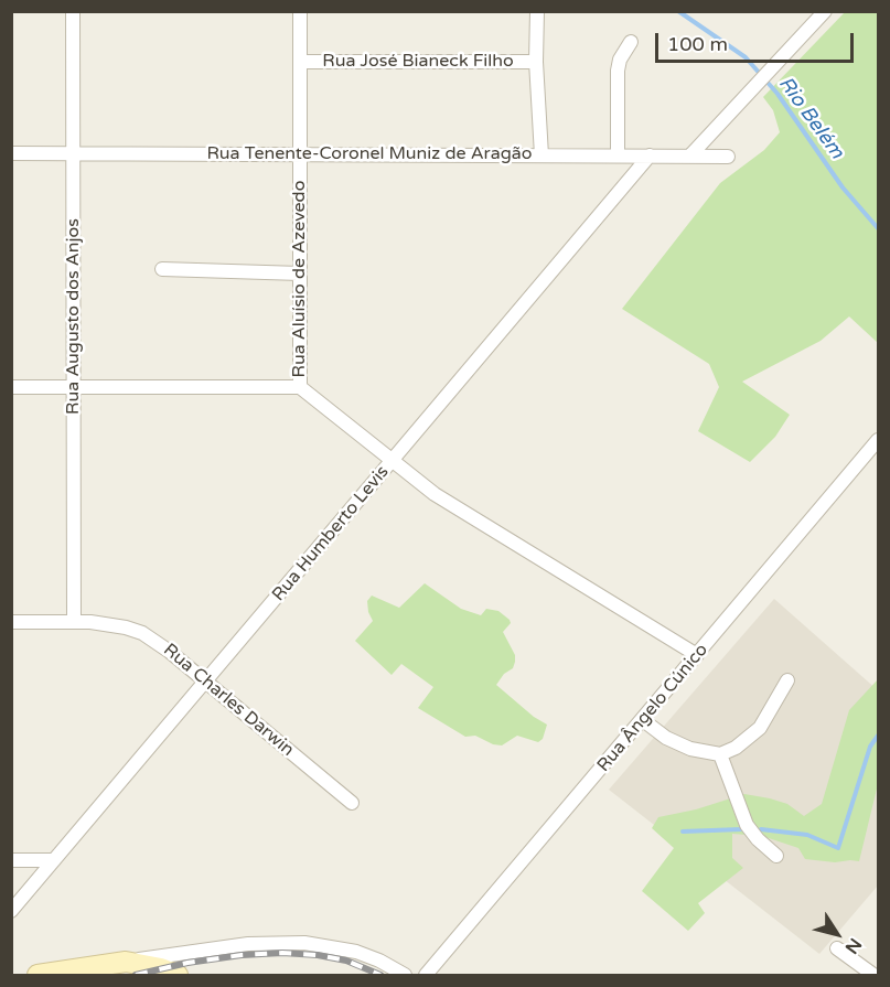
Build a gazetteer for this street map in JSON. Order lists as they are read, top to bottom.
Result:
{
  "streets": {
    "street": [
      "Rua José Bianeck Filho",
      "Rua Tenente-Coronel Muniz de Aragão",
      "Rua Aluísio de Azevedo",
      "Rua Augusto dos Anjos",
      "Rua Humberto Levis",
      "Rua Charles Darwin",
      "Rua Ângelo Cúnico"
    ]
  },
  "crossings": [
    ["Rua José Bianeck Filho", "Rua Aluísio de Azevedo"],
    ["Rua Tenente-Coronel Muniz de Aragão", "Rua Aluísio de Azevedo"],
    ["Rua Tenente-Coronel Muniz de Aragão", "Rua Augusto dos Anjos"],
    ["Rua Tenente-Coronel Muniz de Aragão", "Rua Humberto Levis"],
    ["Rua Augusto dos Anjos", "Rua Charles Darwin"],
    ["Rua Humberto Levis", "Rua Charles Darwin"]
  ],
  "water": ["Rio Belém"],
  "scale_bar": "100 m",
  "north": "bottom right"
}
